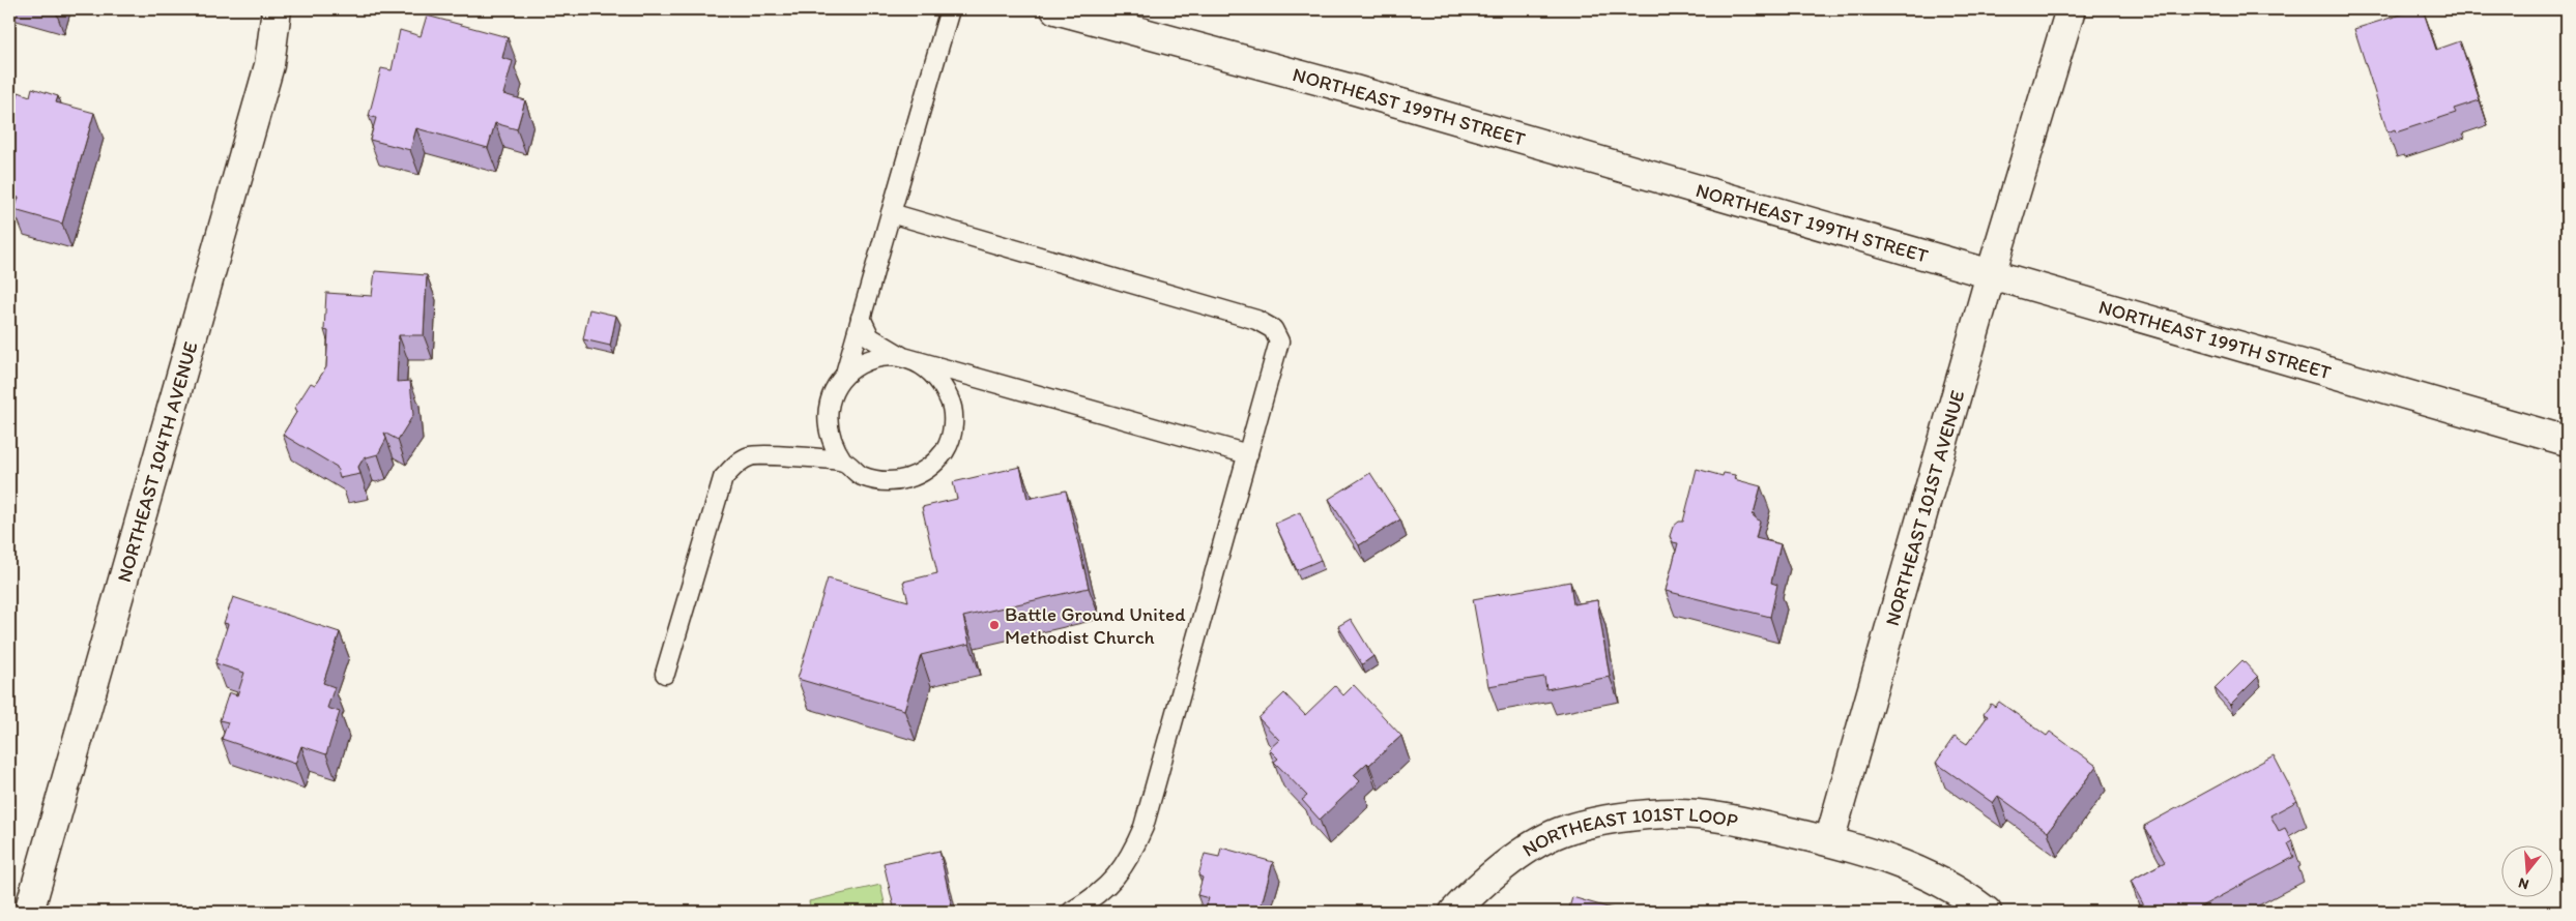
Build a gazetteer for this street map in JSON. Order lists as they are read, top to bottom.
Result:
{
  "streets": {
    "street": [
      "NORTHEAST 199TH STREET",
      "NORTHEAST 104TH AVENUE",
      "NORTHEAST 101ST AVENUE",
      "NORTHEAST 101ST LOOP"
    ]
  },
  "crossings": [
    ["NORTHEAST 199TH STREET", "NORTHEAST 101ST AVENUE"],
    ["NORTHEAST 101ST AVENUE", "NORTHEAST 101ST LOOP"]
  ],
  "places": ["Battle Ground United Methodist Church"],
  "north": "bottom"
}
